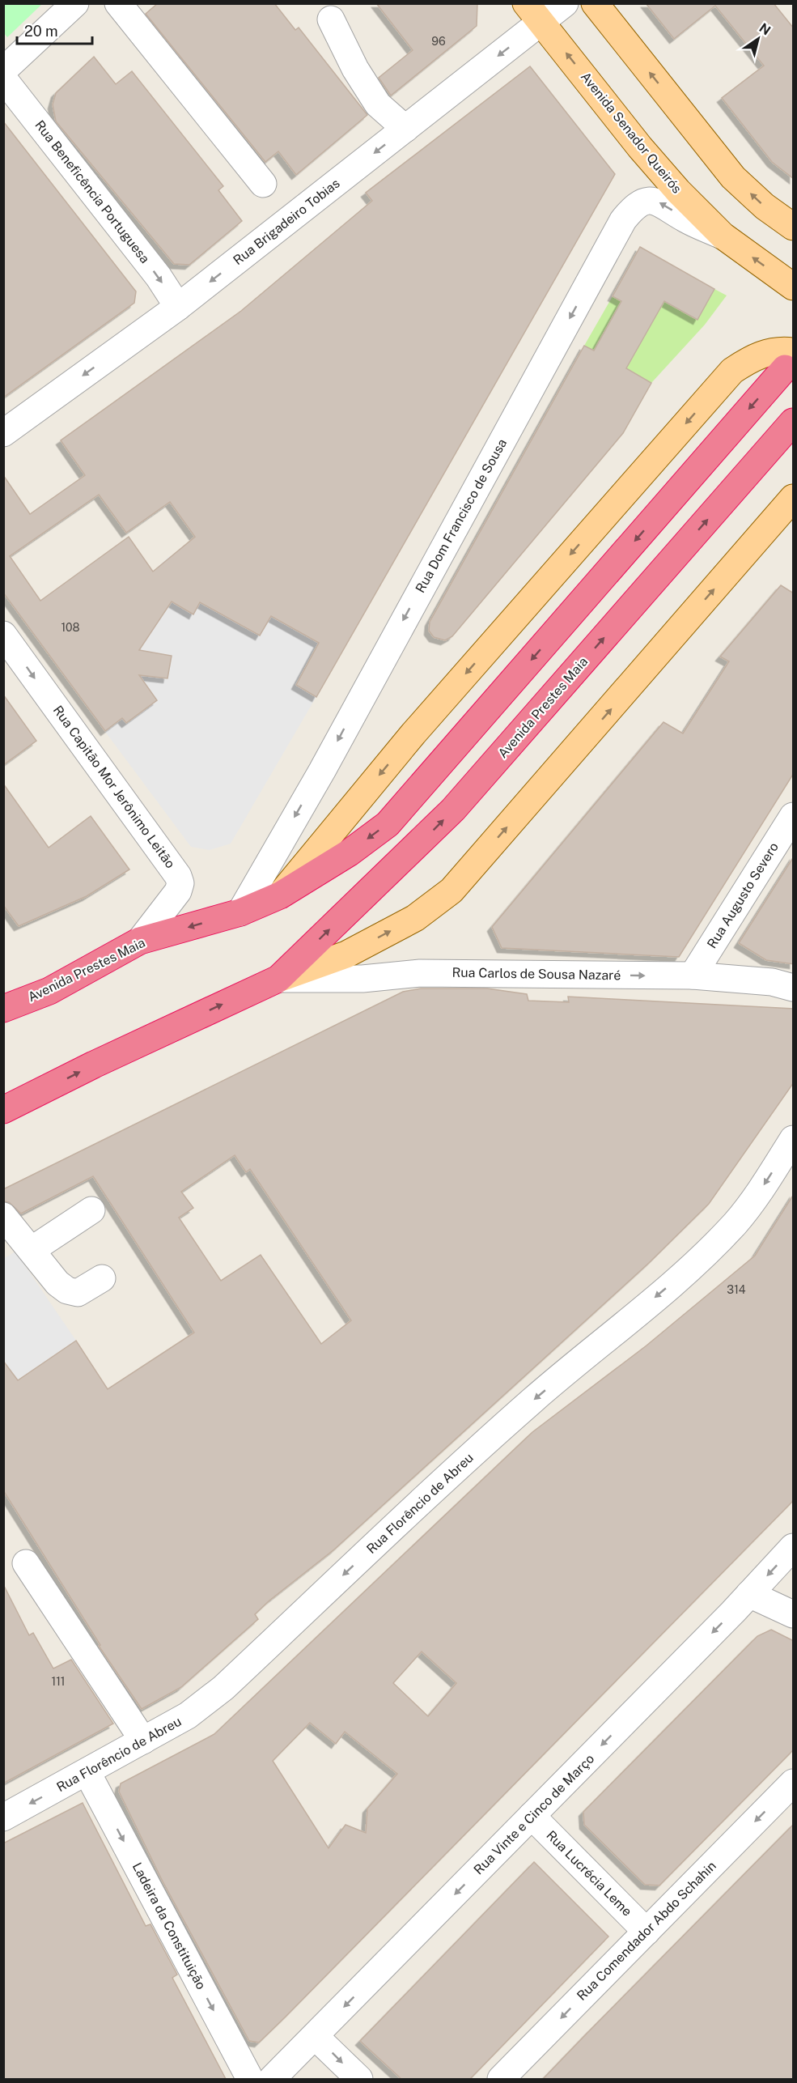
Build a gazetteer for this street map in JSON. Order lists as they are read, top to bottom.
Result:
{
  "streets": {
    "highway": ["Avenida Prestes Maia"],
    "main road": ["Avenida Senador Queirós"],
    "street": [
      "Rua Beneficência Portuguesa",
      "Rua Brigadeiro Tobias",
      "Rua Dom Francisco de Sousa",
      "Rua Capitão Mor Jerônimo Leitão",
      "Rua Augusto Severo",
      "Rua Carlos de Sousa Nazaré",
      "Rua Florêncio de Abreu",
      "Rua Vinte e Cinco de Março",
      "Rua Lucrécia Leme",
      "Ladeira da Constituição",
      "Rua Comendador Abdo Schahin"
    ]
  },
  "crossings": [
    ["Avenida Senador Queirós", "Rua Brigadeiro Tobias"],
    ["Avenida Senador Queirós", "Rua Dom Francisco de Sousa"],
    ["Rua Beneficência Portuguesa", "Rua Brigadeiro Tobias"],
    ["Rua Dom Francisco de Sousa", "Avenida Prestes Maia"],
    ["Avenida Prestes Maia", "Rua Capitão Mor Jerônimo Leitão"],
    ["Avenida Prestes Maia", "Rua Carlos de Sousa Nazaré"],
    ["Rua Augusto Severo", "Rua Carlos de Sousa Nazaré"],
    ["Rua Florêncio de Abreu", "Ladeira da Constituição"],
    ["Rua Vinte e Cinco de Março", "Rua Lucrécia Leme"],
    ["Rua Lucrécia Leme", "Rua Comendador Abdo Schahin"]
  ],
  "one_way": [
    "Rua Brigadeiro Tobias",
    "Rua Dom Francisco de Sousa",
    "Rua Capitão Mor Jerônimo Leitão",
    "Rua Carlos de Sousa Nazaré",
    "Rua Florêncio de Abreu",
    "Rua Vinte e Cinco de Março",
    "Ladeira da Constituição",
    "Rua Comendador Abdo Schahin"
  ],
  "house_numbers": [
    "96",
    "108",
    "314",
    "111"
  ],
  "scale_bar": "20 m",
  "north": "top right"
}
